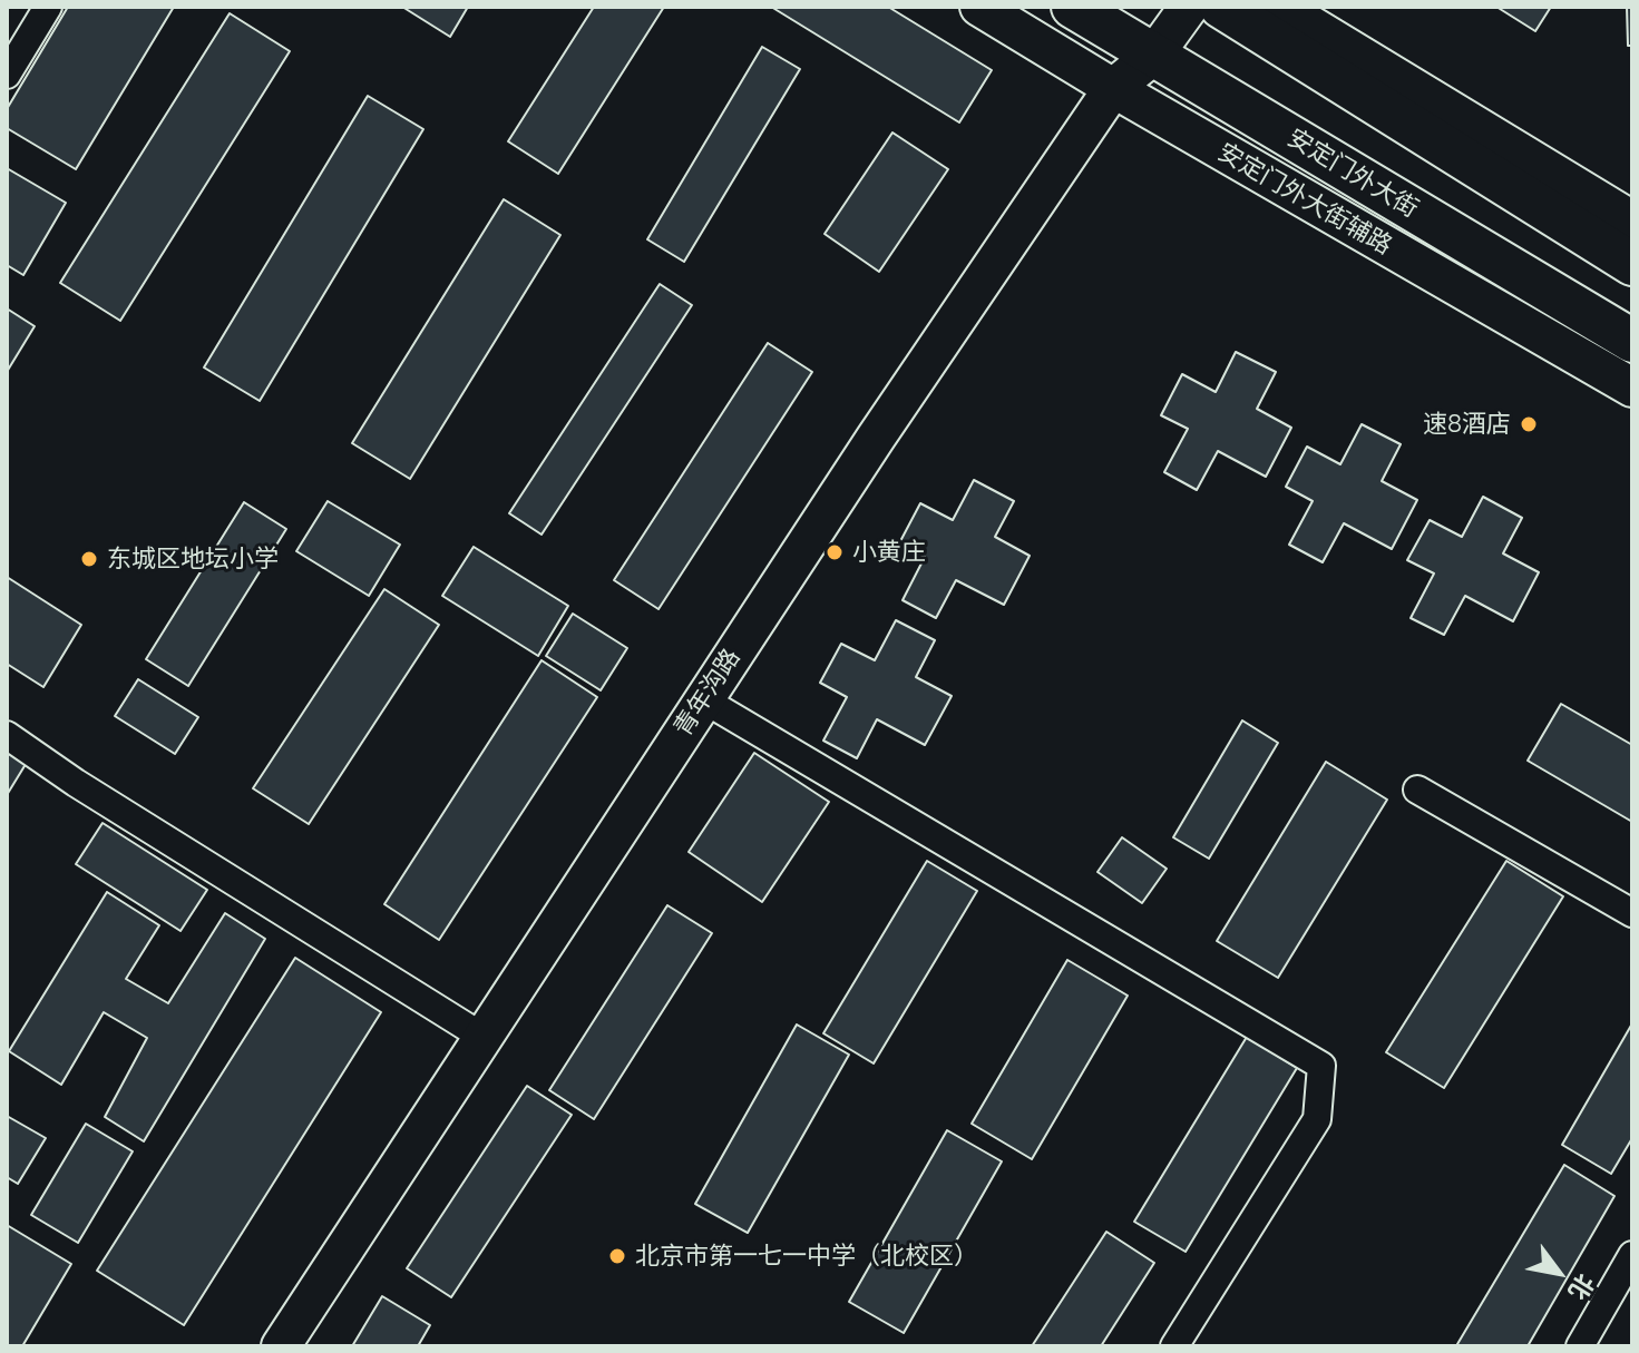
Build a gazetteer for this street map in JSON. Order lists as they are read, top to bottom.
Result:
{
  "streets": {
    "main road": ["安定门外大街"],
    "street": ["安定门外大街辅路", "青年沟路"]
  },
  "crossings": [
    ["安定门外大街", "青年沟路"],
    ["安定门外大街辅路", "青年沟路"]
  ],
  "places": [
    "速8酒店",
    "小黄庄",
    "东城区地坛小学",
    "北京市第一七一中学（北校区）"
  ],
  "north": "bottom right"
}
